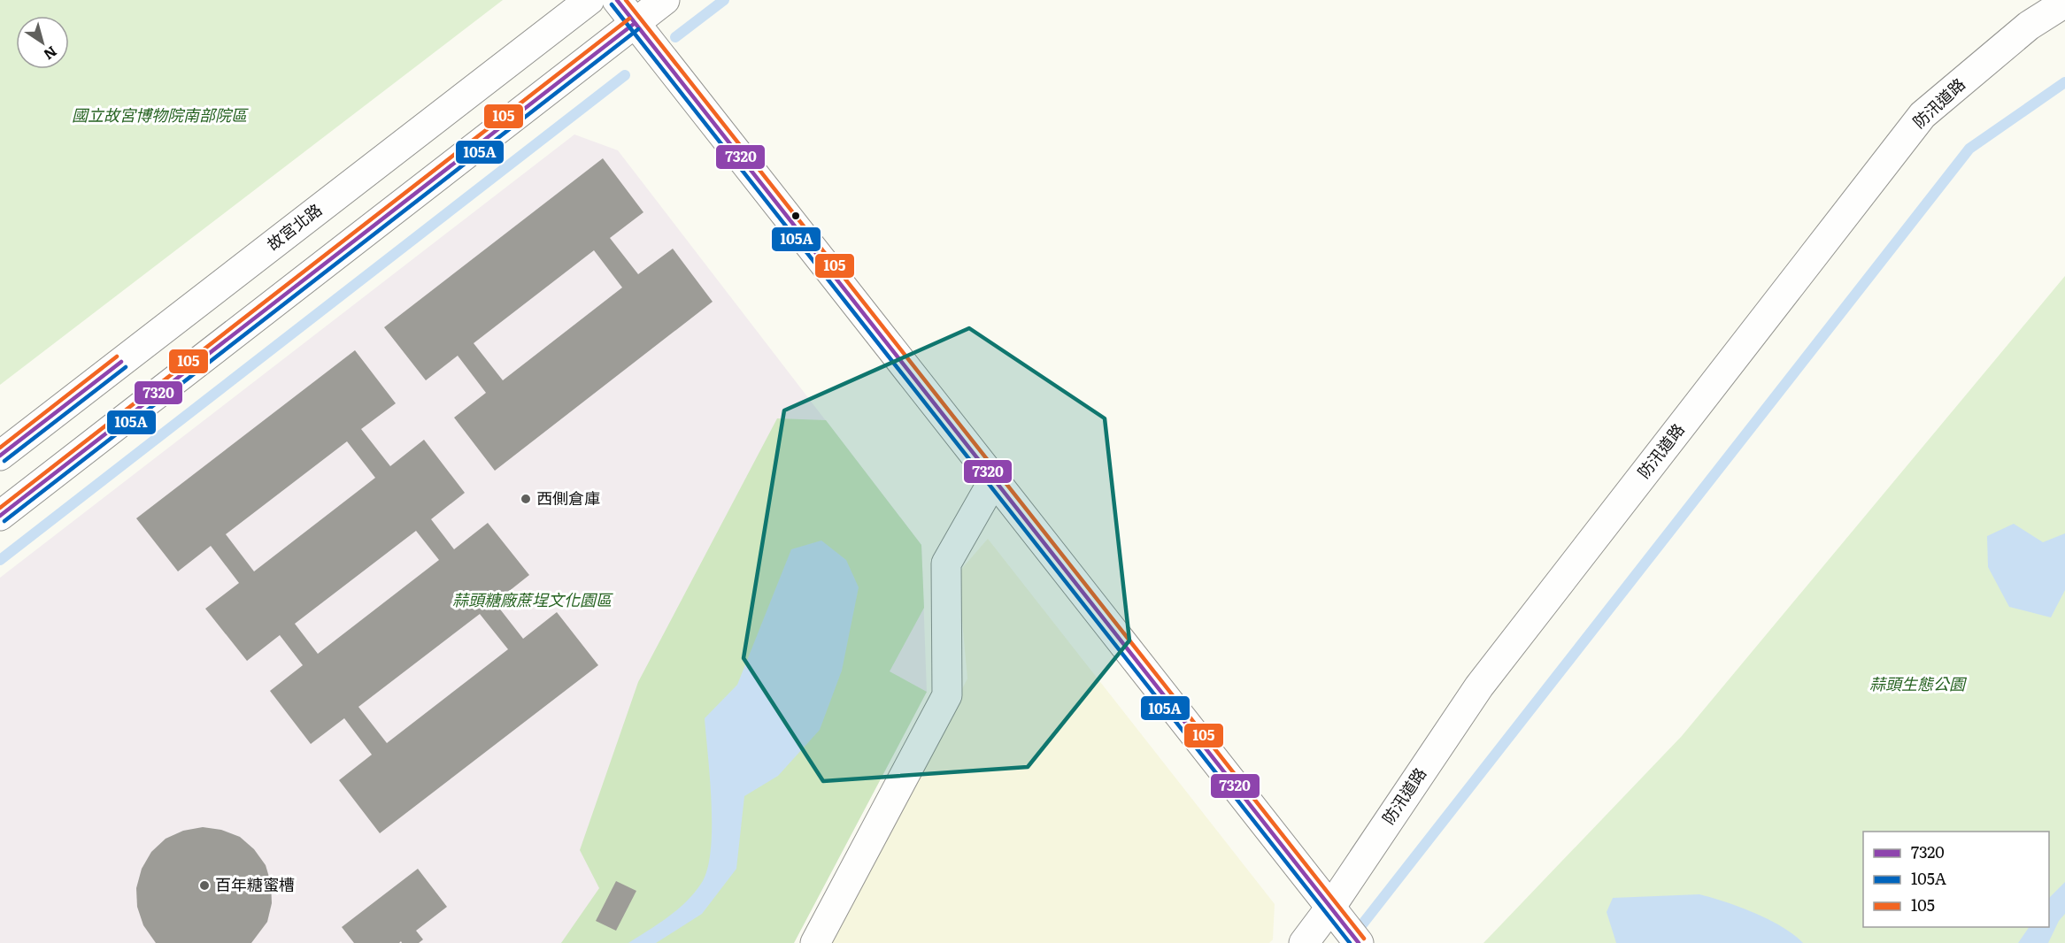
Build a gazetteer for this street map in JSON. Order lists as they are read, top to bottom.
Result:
{
  "streets": {
    "street": ["防汛道路", "故宮北路"]
  },
  "parks": ["國立故宮博物院南部院區", "蒜頭糖廠蔗埕文化園區", "蒜頭生態公園"],
  "places": ["西側倉庫", "百年糖蜜槽"],
  "lines": ["transit line 7320", "transit line 105", "transit line 105A"],
  "legend": ["7320", "105A", "105"],
  "north": "bottom right"
}
